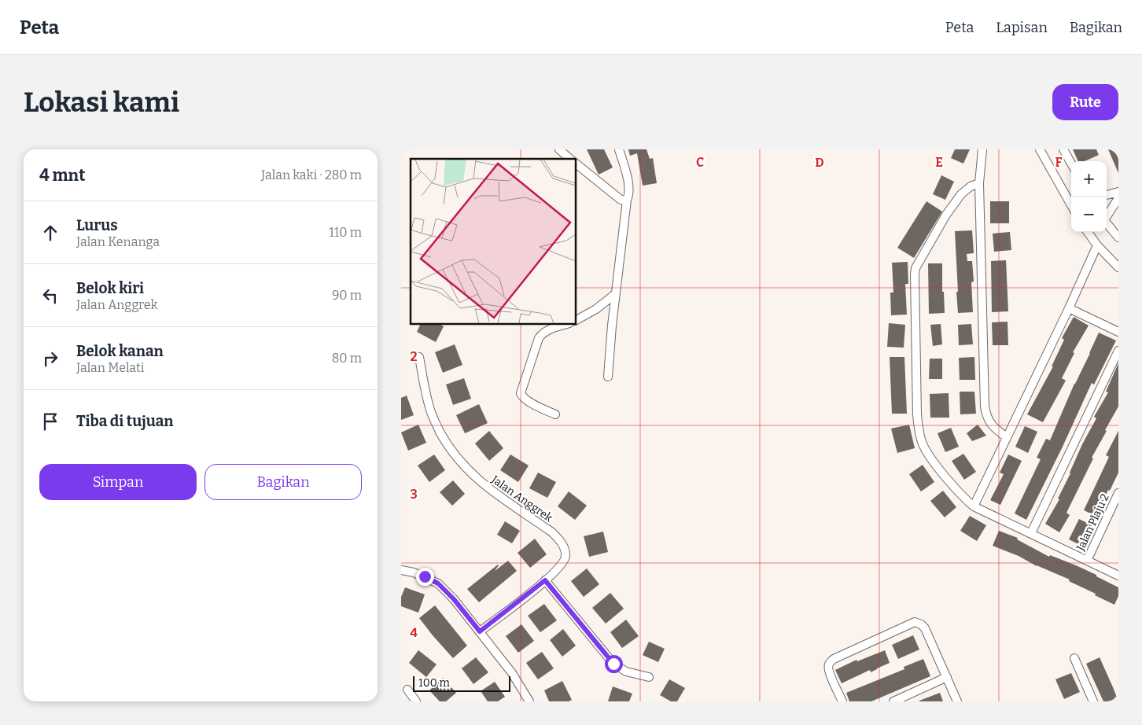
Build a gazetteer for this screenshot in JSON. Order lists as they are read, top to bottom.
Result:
{
  "streets": {
    "street": ["Jalan Anggrek", "Jalan Plaju 2"]
  },
  "scale_bar": "100 m",
  "page": {
    "header": "Peta",
    "nav": ["Peta", "Lapisan", "Bagikan"],
    "buttons": [
      "Rute",
      ["Simpan", "Bagikan"]
    ],
    "title": "Lokasi kami",
    "heading": ["4 mnt", "Jalan kaki · 280 m"],
    "map_buttons": ["+", "−"],
    "list": [
      ["Lurus", "Jalan Kenanga", "110 m"],
      ["Belok kiri", "Jalan Anggrek", "90 m"],
      ["Belok kanan", "Jalan Melati", "80 m"],
      "Tiba di tujuan"
    ],
    "scale": "100 m"
  },
  "grid": {
    "columns": [
      "C",
      "D",
      "E",
      "F"
    ],
    "rows": ["2", "3", "4"]
  }
}
